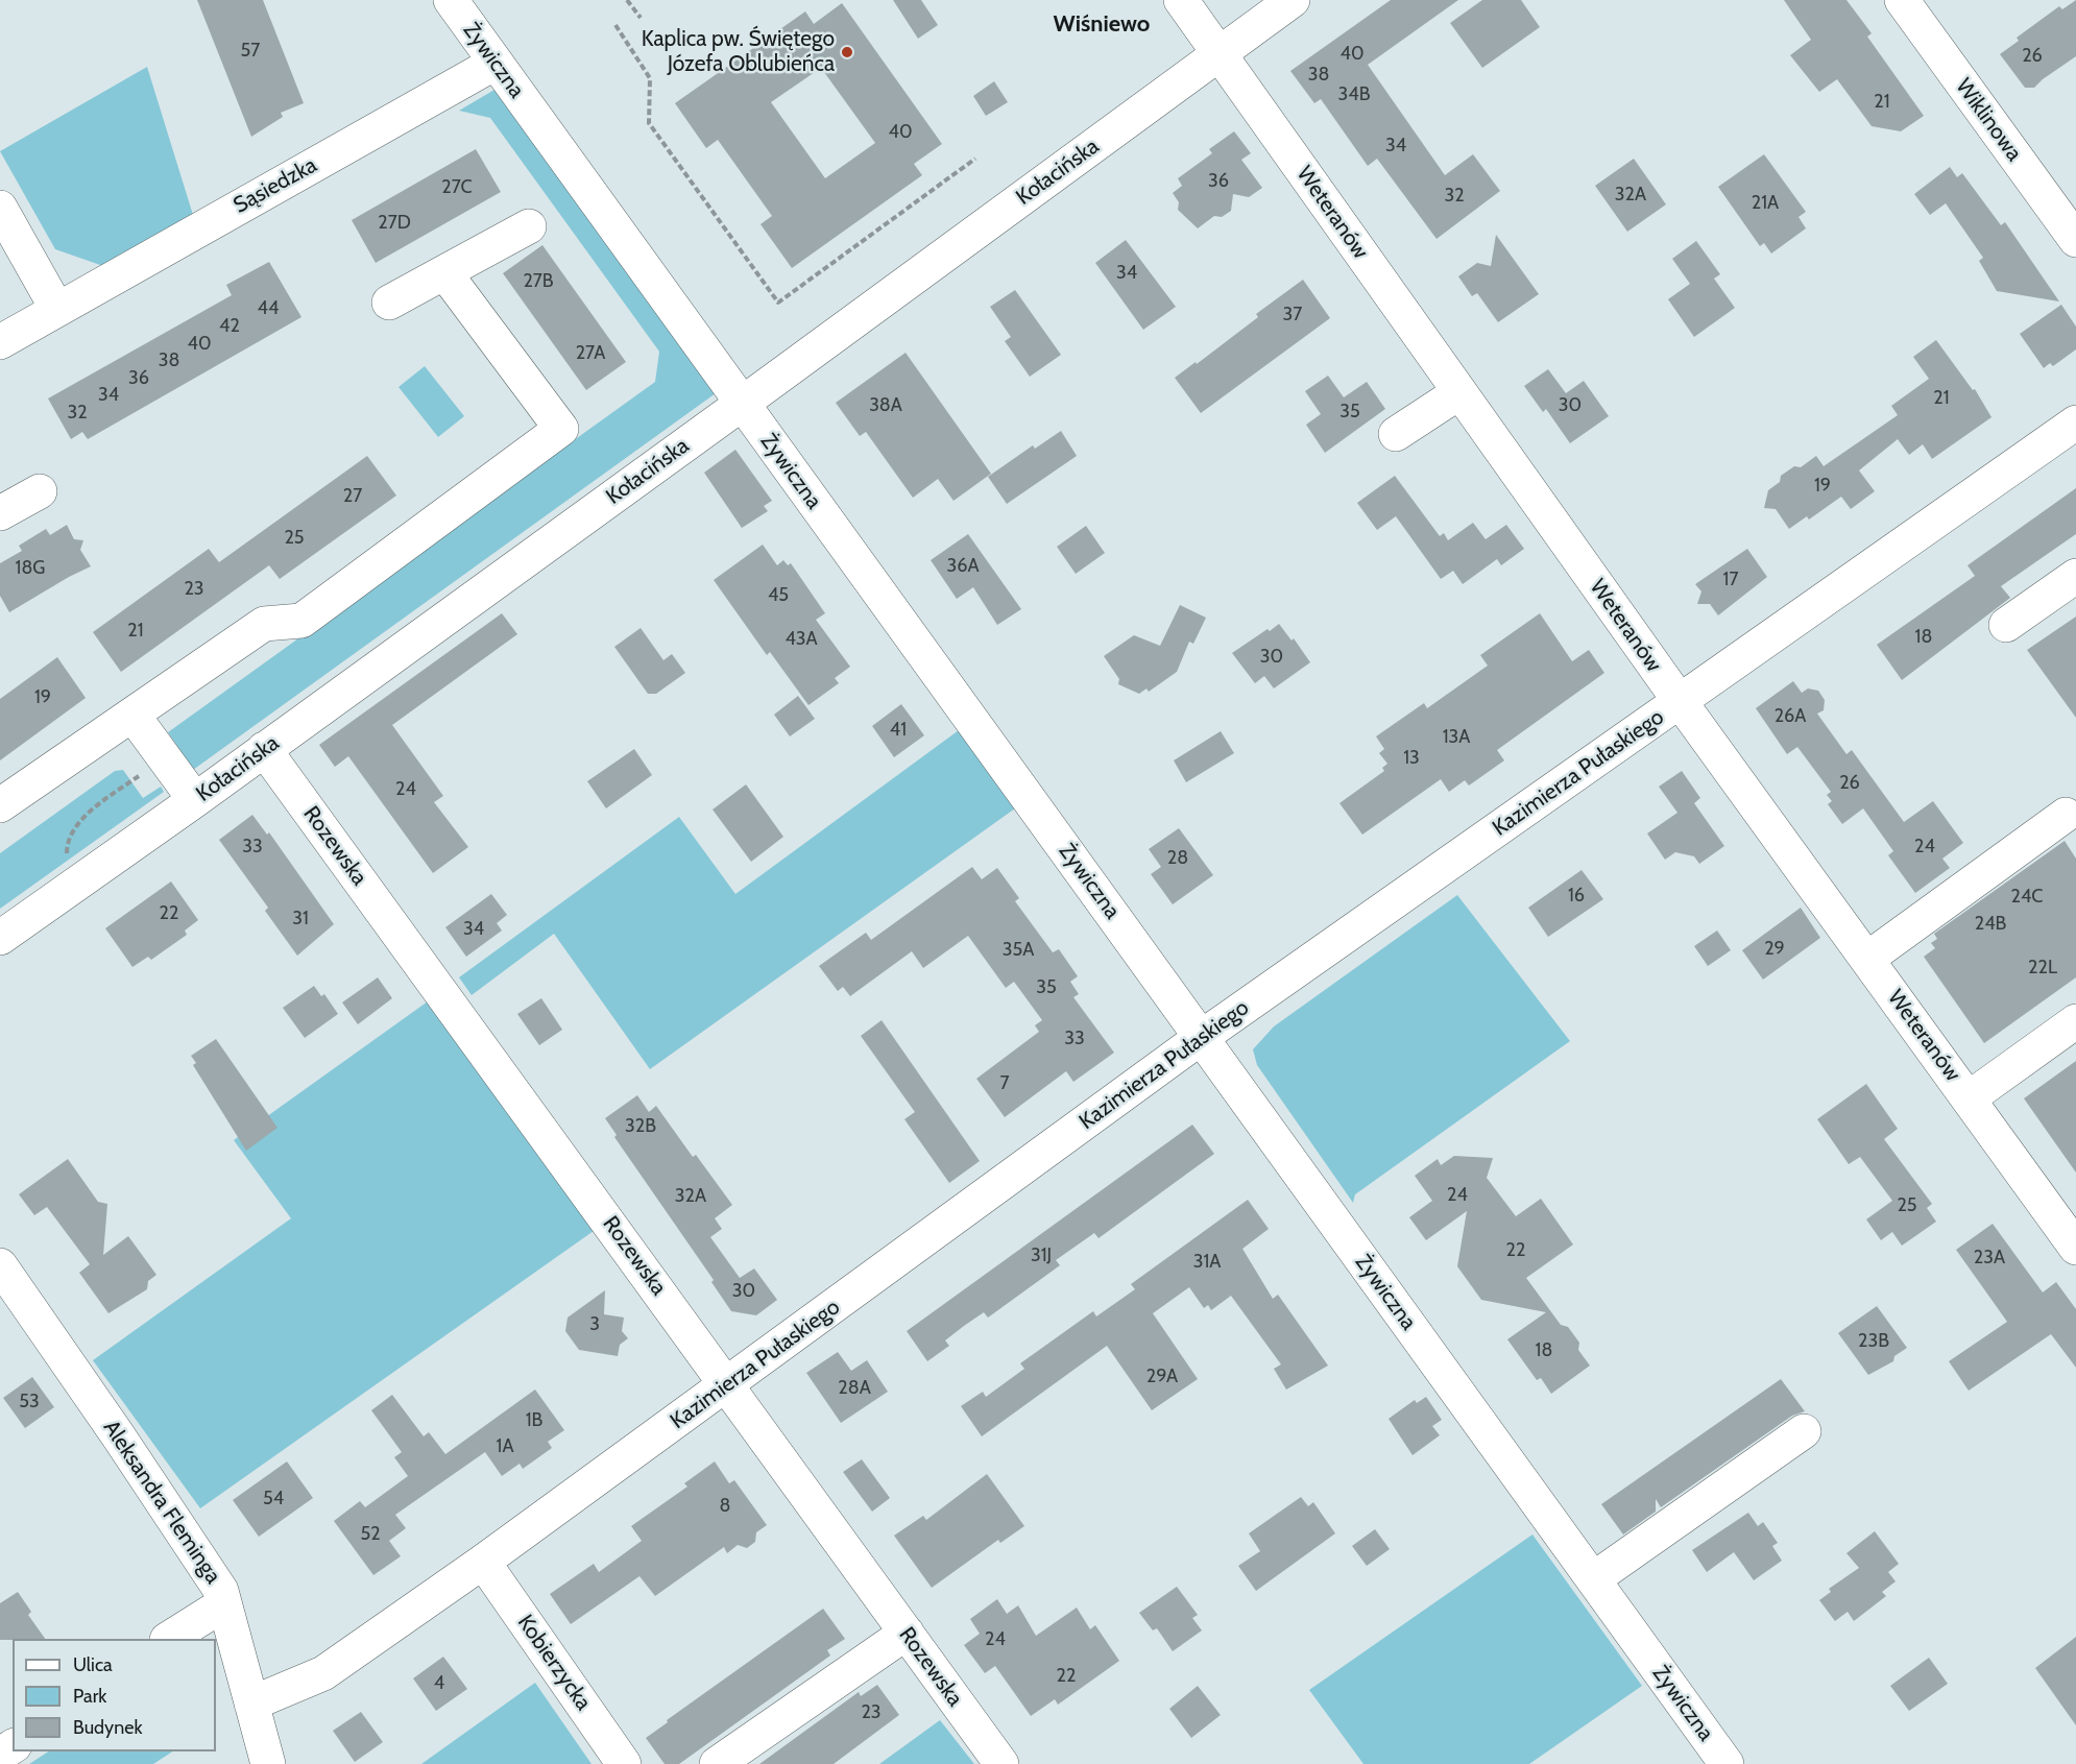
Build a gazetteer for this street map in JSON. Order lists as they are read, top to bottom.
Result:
{
  "streets": {
    "street": [
      "Żywiczna",
      "Wiklinowa",
      "Kołacińska",
      "Sąsiedzka",
      "Weteranów",
      "Kazimierza Pułaskiego",
      "Rozewska",
      "Aleksandra Fleminga",
      "Kobierzycka"
    ]
  },
  "crossings": [
    ["Żywiczna", "Kołacińska"],
    ["Żywiczna", "Sąsiedzka"],
    ["Żywiczna", "Kazimierza Pułaskiego"],
    ["Kołacińska", "Weteranów"],
    ["Kołacińska", "Rozewska"],
    ["Weteranów", "Kazimierza Pułaskiego"],
    ["Kazimierza Pułaskiego", "Rozewska"],
    ["Kazimierza Pułaskiego", "Aleksandra Fleminga"],
    ["Kazimierza Pułaskiego", "Kobierzycka"]
  ],
  "districts": ["Wiśniewo"],
  "places": ["Kaplica pw. Świętego Józefa Oblubieńca"],
  "house_numbers": [
    "57",
    "40",
    "26",
    "38",
    "34B",
    "21",
    "40",
    "34",
    "36",
    "27C",
    "32A",
    "32",
    "21A",
    "27D",
    "34",
    "27B",
    "44",
    "37",
    "42",
    "40",
    "27A",
    "38",
    "36",
    "34",
    "21",
    "38A",
    "30",
    "35",
    "32",
    "19",
    "27",
    "25",
    "36A",
    "18G",
    "17",
    "23",
    "45",
    "21",
    "18",
    "43A",
    "30",
    "19",
    "26A",
    "41",
    "13A",
    "13",
    "26",
    "24",
    "33",
    "24",
    "28",
    "16",
    "24C",
    "22",
    "31",
    "24B",
    "34",
    "29",
    "35A",
    "22L",
    "35",
    "33",
    "7",
    "32B",
    "24",
    "32A",
    "25",
    "22",
    "31J",
    "23A",
    "31A",
    "30",
    "3",
    "23B",
    "18",
    "29A",
    "28A",
    "53",
    "1B",
    "1A",
    "54",
    "8",
    "52",
    "24",
    "22",
    "4",
    "23"
  ],
  "legend": ["Ulica", "Park", "Budynek"]
}
